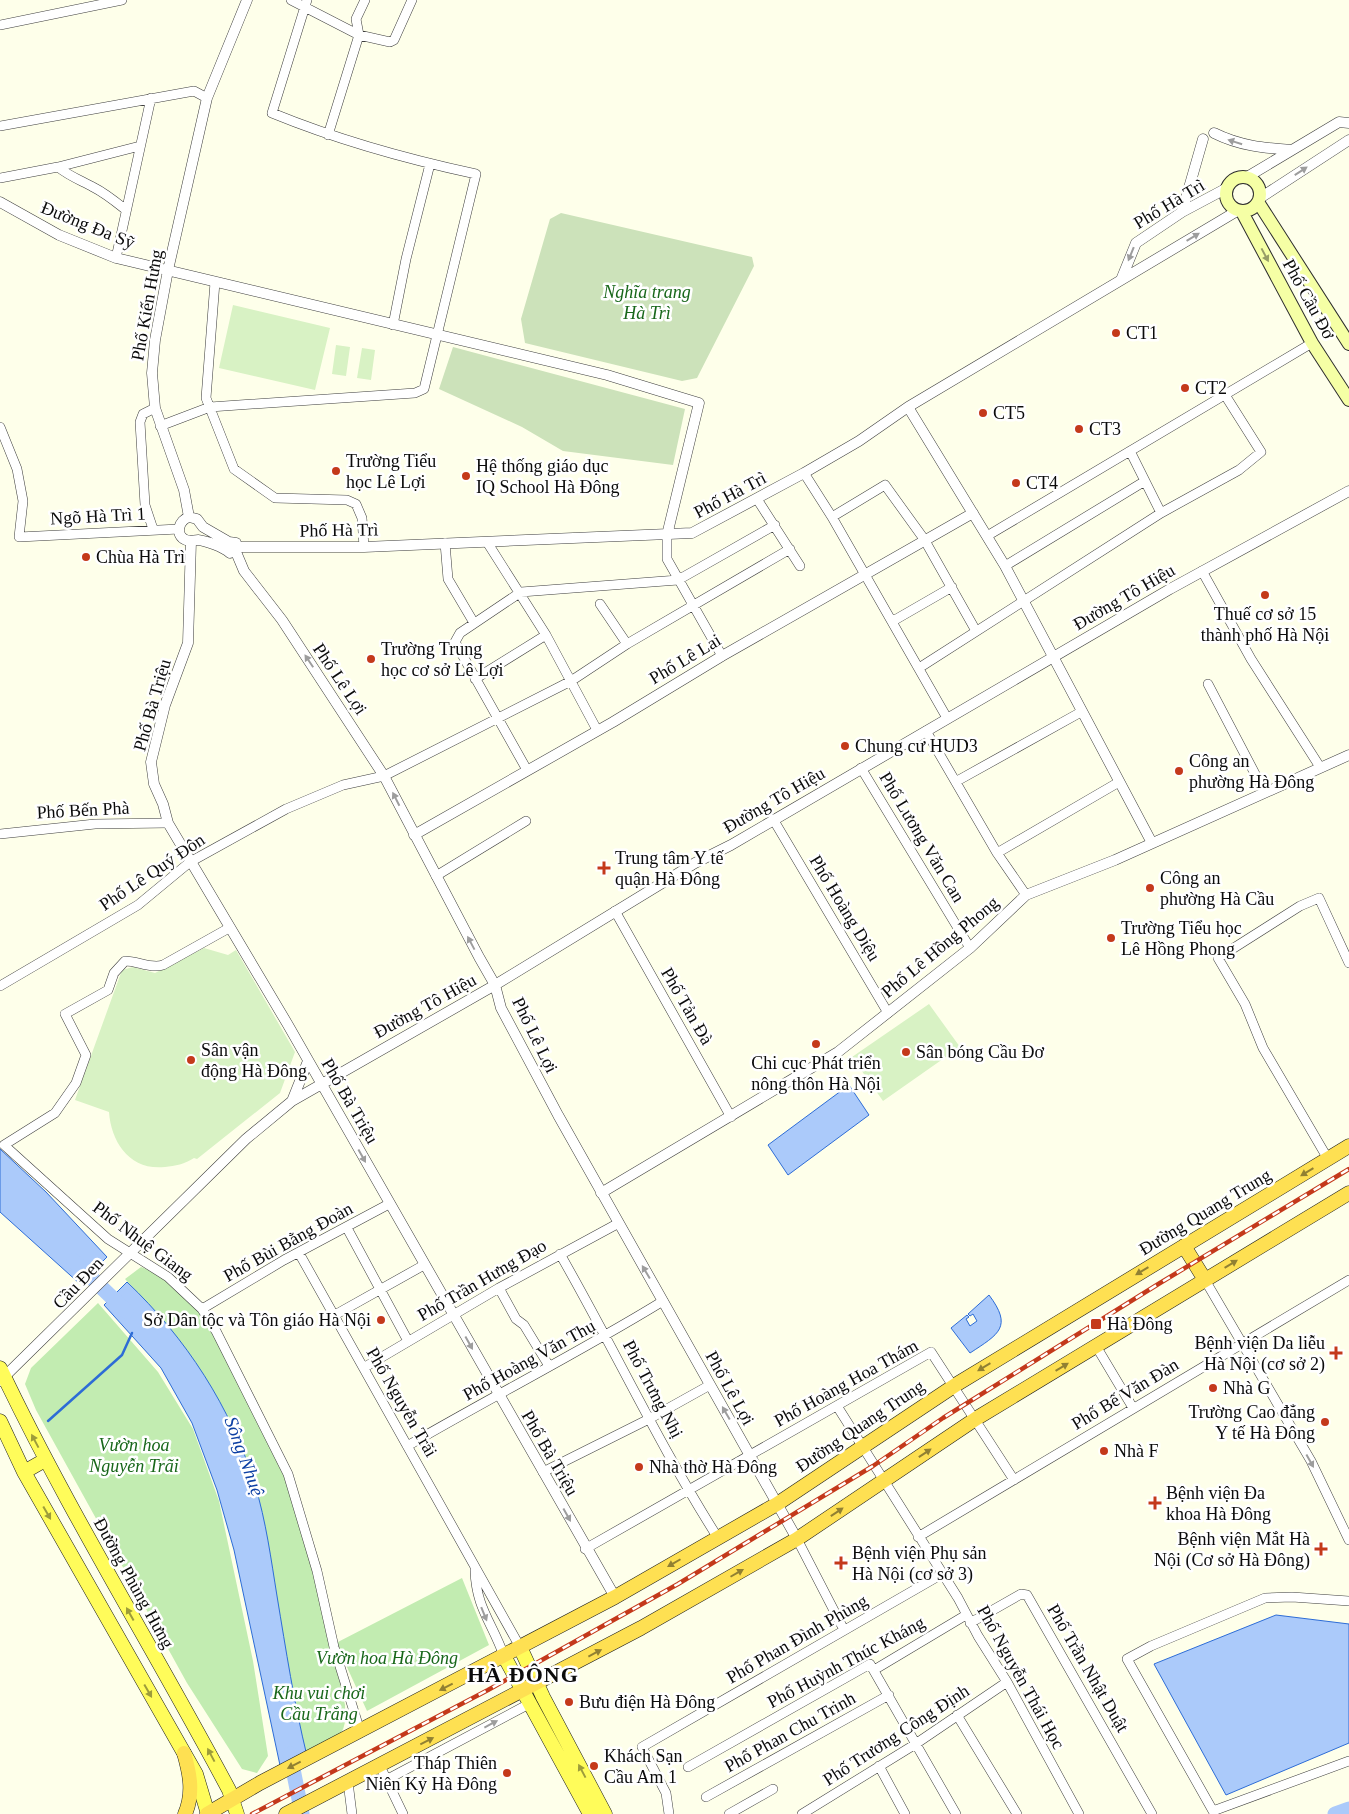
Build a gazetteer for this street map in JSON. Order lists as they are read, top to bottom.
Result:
{
  "streets": {
    "highway": ["Đường Quang Trung"],
    "main road": ["Phố Cầu Đơ", "Đường Phùng Hưng"],
    "street": [
      "Phố Hà Trì",
      "Đường Đa Sỹ",
      "Phố Kiến Hưng",
      "Ngõ Hà Trì 1",
      "Đường Tô Hiệu",
      "Phố Lê Lai",
      "Phố Lê Lợi",
      "Phố Bà Triệu",
      "Phố Bến Phà",
      "Phố Lương Văn Can",
      "Phố Lê Quý Đôn",
      "Phố Hoàng Diệu",
      "Phố Lê Hồng Phong",
      "Phố Tản Đà",
      "Phố Nhuệ Giang",
      "Phố Bùi Bằng Đoàn",
      "Phố Trần Hưng Đạo",
      "Cầu Đen",
      "Phố Hoàng Văn Thụ",
      "Phố Hoàng Hoa Thám",
      "Phố Trưng Nhị",
      "Phố Bế Văn Đàn",
      "Phố Nguyễn Trãi",
      "Phố Phan Đình Phùng",
      "Phố Huỳnh Thúc Kháng",
      "Phố Trần Nhật Duật",
      "Phố Nguyễn Thái Học",
      "Phố Phan Chu Trinh",
      "Phố Trương Công Định"
    ]
  },
  "crossings": [
    ["Phố Hà Trì", "Đường Đa Sỹ"],
    ["Phố Hà Trì", "Phố Cầu Đơ"],
    ["Phố Hà Trì", "Phố Lê Lợi"],
    ["Đường Đa Sỹ", "Phố Kiến Hưng"],
    ["Phố Kiến Hưng", "Ngõ Hà Trì 1"],
    ["Phố Kiến Hưng", "Phố Bà Triệu"],
    ["Ngõ Hà Trì 1", "Phố Bà Triệu"],
    ["Đường Tô Hiệu", "Phố Lê Lợi"],
    ["Đường Tô Hiệu", "Phố Bà Triệu"],
    ["Đường Tô Hiệu", "Phố Lương Văn Can"],
    ["Đường Tô Hiệu", "Phố Hoàng Diệu"],
    ["Đường Tô Hiệu", "Phố Tản Đà"],
    ["Đường Tô Hiệu", "Phố Nhuệ Giang"],
    ["Đường Tô Hiệu", "Cầu Đen"],
    ["Phố Lê Lai", "Phố Lê Lợi"],
    ["Phố Lê Lợi", "Phố Lê Quý Đôn"],
    ["Phố Lê Lợi", "Phố Lê Hồng Phong"],
    ["Phố Lê Lợi", "Đường Quang Trung"],
    ["Phố Lê Lợi", "Phố Trần Hưng Đạo"],
    ["Phố Lê Lợi", "Phố Hoàng Văn Thụ"],
    ["Phố Lê Lợi", "Phố Hoàng Hoa Thám"],
    ["Phố Bà Triệu", "Phố Bến Phà"],
    ["Phố Bà Triệu", "Phố Lê Quý Đôn"],
    ["Phố Bà Triệu", "Đường Quang Trung"],
    ["Phố Bà Triệu", "Phố Nhuệ Giang"],
    ["Phố Bà Triệu", "Phố Bùi Bằng Đoàn"],
    ["Phố Bà Triệu", "Phố Trần Hưng Đạo"],
    ["Phố Bà Triệu", "Phố Hoàng Văn Thụ"],
    ["Phố Bà Triệu", "Phố Hoàng Hoa Thám"],
    ["Phố Lương Văn Can", "Phố Lê Hồng Phong"],
    ["Phố Hoàng Diệu", "Phố Lê Hồng Phong"],
    ["Phố Lê Hồng Phong", "Phố Tản Đà"],
    ["Đường Quang Trung", "Phố Nhuệ Giang"],
    ["Đường Quang Trung", "Phố Hoàng Hoa Thám"],
    ["Đường Quang Trung", "Phố Trưng Nhị"],
    ["Đường Quang Trung", "Phố Nguyễn Trãi"],
    ["Đường Quang Trung", "Đường Phùng Hưng"],
    ["Đường Quang Trung", "Phố Nguyễn Thái Học"],
    ["Phố Nhuệ Giang", "Phố Bùi Bằng Đoàn"],
    ["Phố Bùi Bằng Đoàn", "Phố Nguyễn Trãi"],
    ["Phố Trần Hưng Đạo", "Phố Trưng Nhị"],
    ["Phố Trần Hưng Đạo", "Phố Nguyễn Trãi"],
    ["Cầu Đen", "Đường Phùng Hưng"],
    ["Phố Hoàng Văn Thụ", "Phố Trưng Nhị"],
    ["Phố Hoàng Văn Thụ", "Phố Nguyễn Trãi"],
    ["Phố Hoàng Hoa Thám", "Phố Trưng Nhị"],
    ["Phố Hoàng Hoa Thám", "Phố Nguyễn Thái Học"],
    ["Phố Bế Văn Đàn", "Phố Nguyễn Thái Học"],
    ["Phố Phan Đình Phùng", "Phố Nguyễn Thái Học"],
    ["Phố Huỳnh Thúc Kháng", "Phố Trần Nhật Duật"],
    ["Phố Huỳnh Thúc Kháng", "Phố Nguyễn Thái Học"],
    ["Phố Trần Nhật Duật", "Phố Nguyễn Thái Học"],
    ["Phố Nguyễn Thái Học", "Phố Trương Công Định"]
  ],
  "one_way": ["Phố Lê Lợi"],
  "districts": ["HÀ ĐÔNG"],
  "water": ["Sông Nhuệ"],
  "parks": [
    "Nghĩa trang Hà Trì",
    "Vườn hoa Nguyễn Trãi",
    "Vườn hoa Hà Đông",
    "Khu vui chơi Cầu Trắng"
  ],
  "places": {
    "other": [
      "CT1",
      "CT2",
      "CT5",
      "CT3",
      "Trường Tiểu học Lê Lợi",
      "Hệ thống giáo dục IQ School Hà Đông",
      "CT4",
      "Chùa Hà Trì",
      "Thuế cơ sở 15 thành phố Hà Nội",
      "Trường Trung học cơ sở Lê Lợi",
      "Chung cư HUD3",
      "Công an phường Hà Đông",
      "Công an phường Hà Cầu",
      "Trường Tiểu học Lê Hồng Phong",
      "Chi cục Phát triển nông thôn Hà Nội",
      "Sân bóng Cầu Đơ",
      "Sân vận động Hà Đông",
      "Sở Dân tộc và Tôn giáo Hà Nội",
      "Nhà G",
      "Trường Cao đẳng Y tế Hà Đông",
      "Nhà F",
      "Nhà thờ Hà Đông",
      "Bưu điện Hà Đông",
      "Khách Sạn Cầu Am 1",
      "Tháp Thiên Niên Kỷ Hà Đông"
    ],
    "health": [
      "Trung tâm Y tế quận Hà Đông",
      "Bệnh viện Da liễu Hà Nội (cơ sở 2)",
      "Bệnh viện Đa khoa Hà Đông",
      "Bệnh viện Mắt Hà Nội (Cơ sở Hà Đông)",
      "Bệnh viện Phụ sản Hà Nội (cơ sở 3)"
    ],
    "transit": ["Hà Đông"]
  }
}
